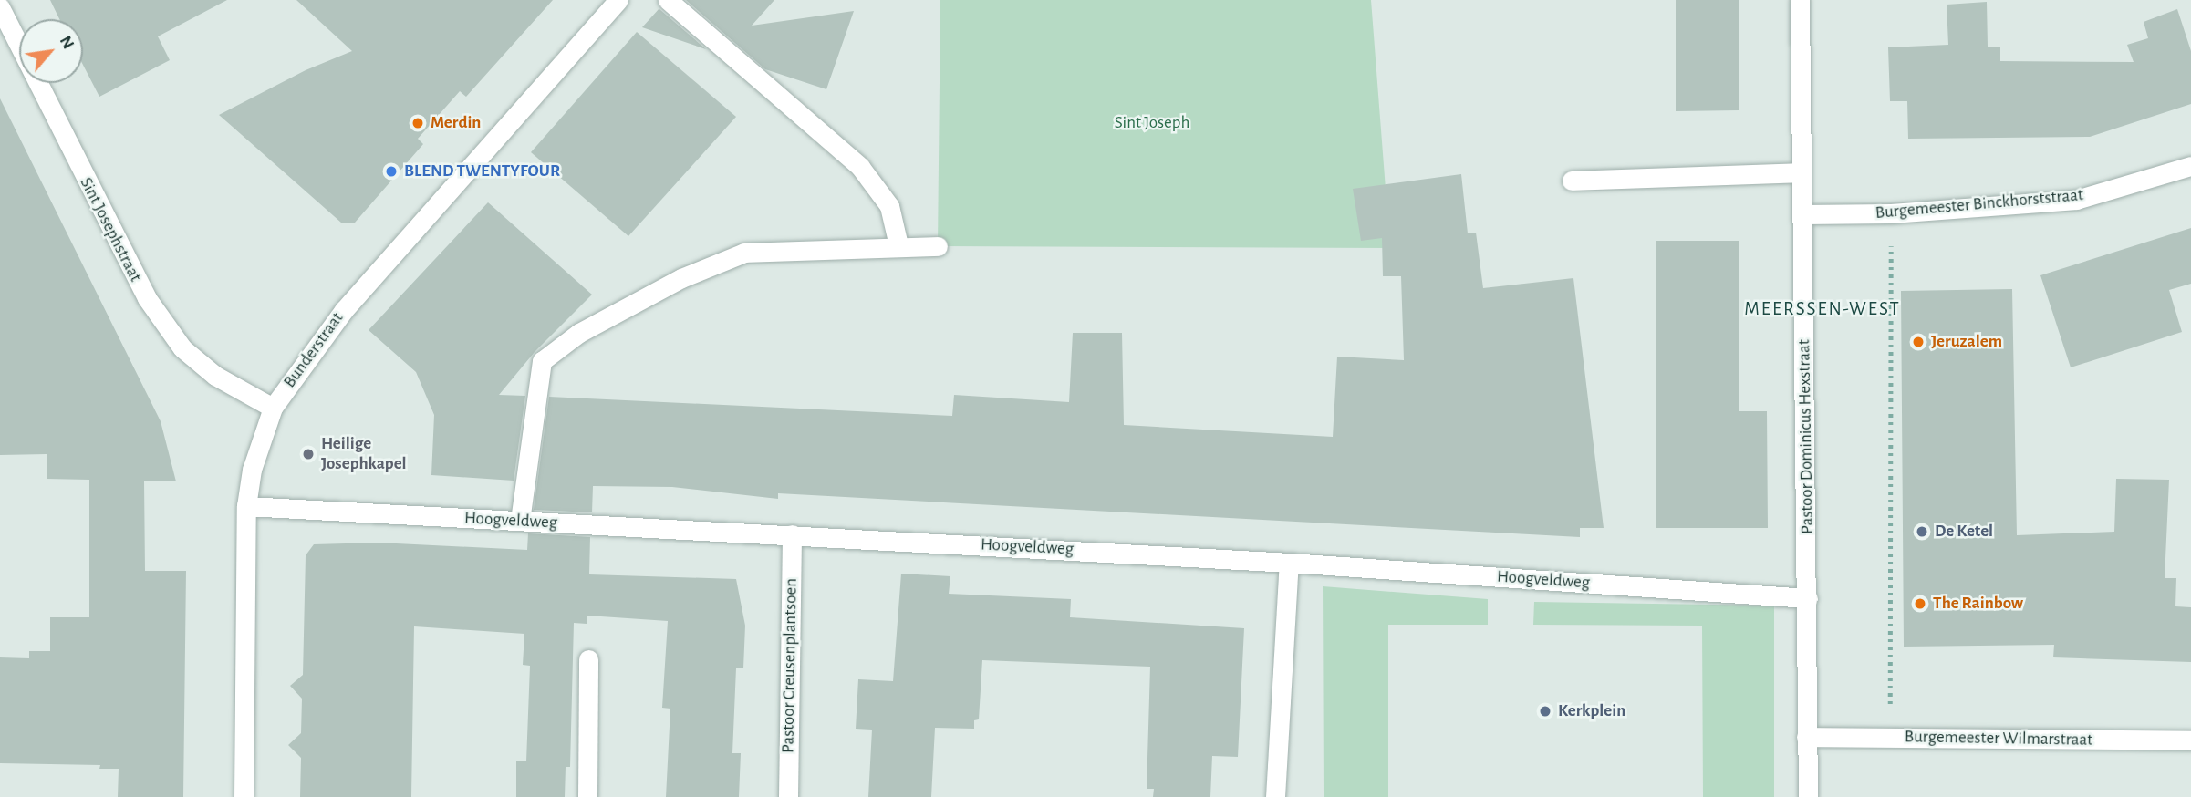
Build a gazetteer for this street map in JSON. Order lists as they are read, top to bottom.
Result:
{
  "streets": {
    "street": [
      "Burgemeester Binckhorststraat",
      "Sint Josephstraat",
      "Bunderstraat",
      "Pastoor Dominicus Hexstraat",
      "Hoogveldweg",
      "Pastoor Creusenplantsoen",
      "Burgemeester Wilmarstraat"
    ]
  },
  "crossings": [
    ["Burgemeester Binckhorststraat", "Pastoor Dominicus Hexstraat"],
    ["Sint Josephstraat", "Bunderstraat"],
    ["Bunderstraat", "Hoogveldweg"],
    ["Pastoor Dominicus Hexstraat", "Hoogveldweg"],
    ["Pastoor Dominicus Hexstraat", "Burgemeester Wilmarstraat"],
    ["Hoogveldweg", "Pastoor Creusenplantsoen"]
  ],
  "districts": ["MEERSSEN-WEST"],
  "parks": ["Sint Joseph"],
  "places": [
    "Merdin",
    "BLEND TWENTYFOUR",
    "Jeruzalem",
    "Heilige Josephkapel",
    "De Ketel",
    "The Rainbow",
    "Kerkplein"
  ],
  "north": "top right"
}
